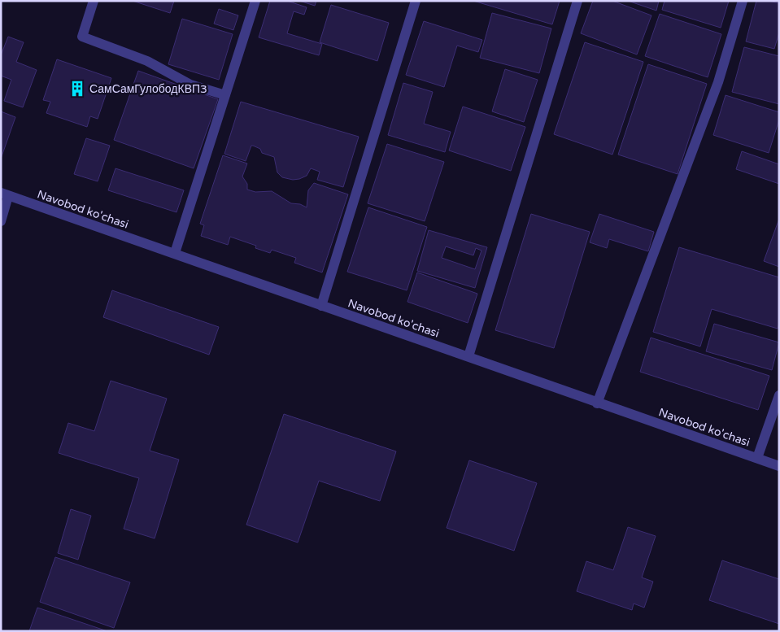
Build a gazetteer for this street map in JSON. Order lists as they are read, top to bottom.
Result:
{
  "streets": {
    "street": ["Navobod ko'chasi"]
  },
  "places": {
    "building": ["СамСамГулободКВП3"]
  }
}
